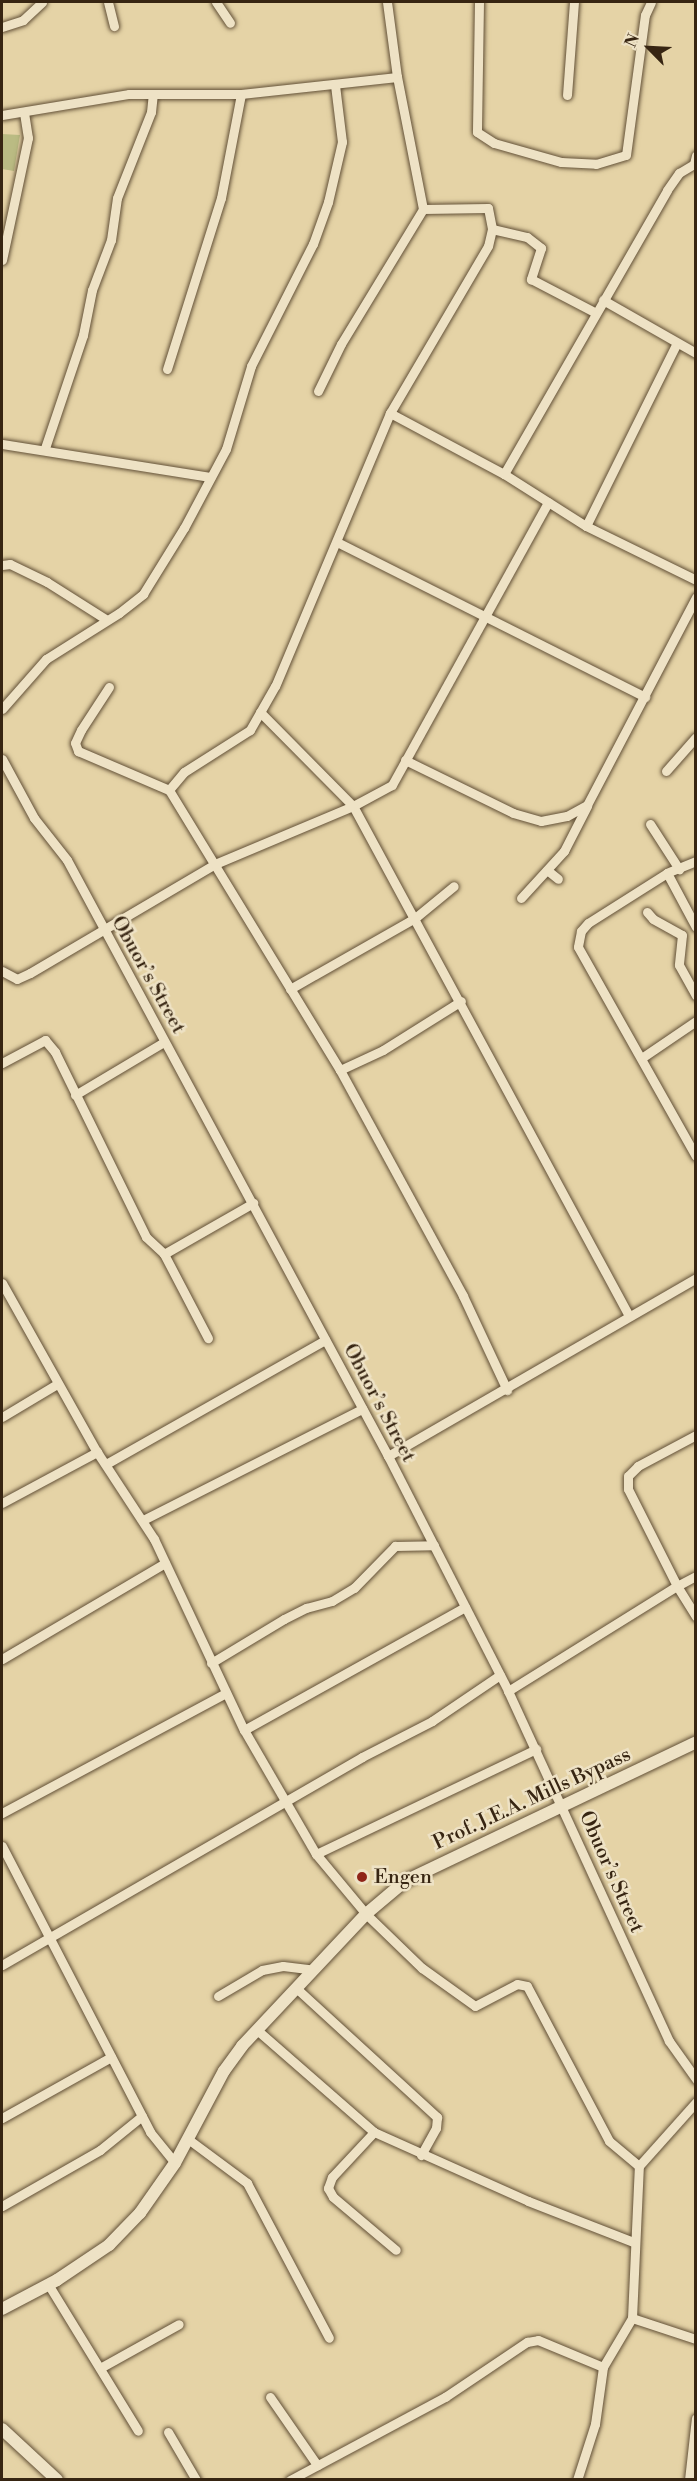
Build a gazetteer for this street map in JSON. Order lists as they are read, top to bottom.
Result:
{
  "streets": {
    "street": ["Obuor’s Street", "Prof. J.E.A. Mills Bypass"]
  },
  "crossings": [
    ["Obuor’s Street", "Prof. J.E.A. Mills Bypass"]
  ],
  "places": ["Engen"],
  "north": "top left"
}
